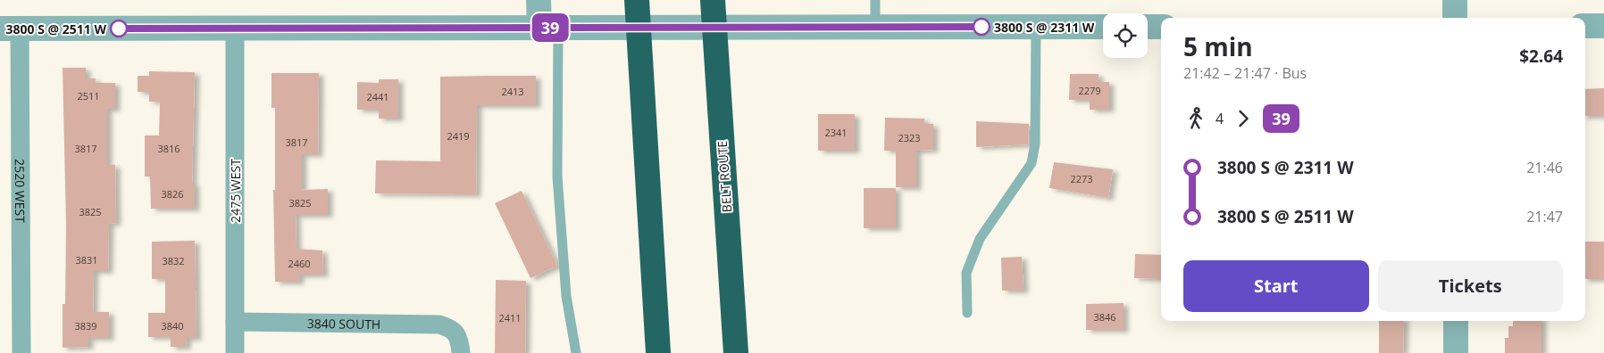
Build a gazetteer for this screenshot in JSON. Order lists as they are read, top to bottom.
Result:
{
  "streets": {
    "highway": ["BELT ROUTE"],
    "street": ["2520 WEST", "2475 WEST", "3840 SOUTH"]
  },
  "crossings": [
    ["2475 WEST", "3840 SOUTH"]
  ],
  "places": ["3800 S @ 2311 W", "3800 S @ 2511 W"],
  "lines": ["bus line 39"],
  "house_numbers": [
    "2279",
    "2413",
    "2511",
    "2441",
    "2341",
    "2419",
    "2323",
    "3817",
    "3817",
    "3816",
    "2273",
    "3826",
    "3825",
    "3825",
    "3831",
    "3832",
    "2460",
    "3846",
    "2411",
    "3839",
    "3840"
  ],
  "page": {
    "on_map": "39",
    "heading": ["5 min", "21:42 – 21:47 · Bus", "$2.64"],
    "legs": ["4", "39"],
    "list": [
      {
        "name": "3800 S @ 2311 W",
        "value": "21:46"
      },
      {
        "name": "3800 S @ 2511 W",
        "value": "21:47"
      }
    ],
    "buttons": ["Start", "Tickets"]
  }
}
